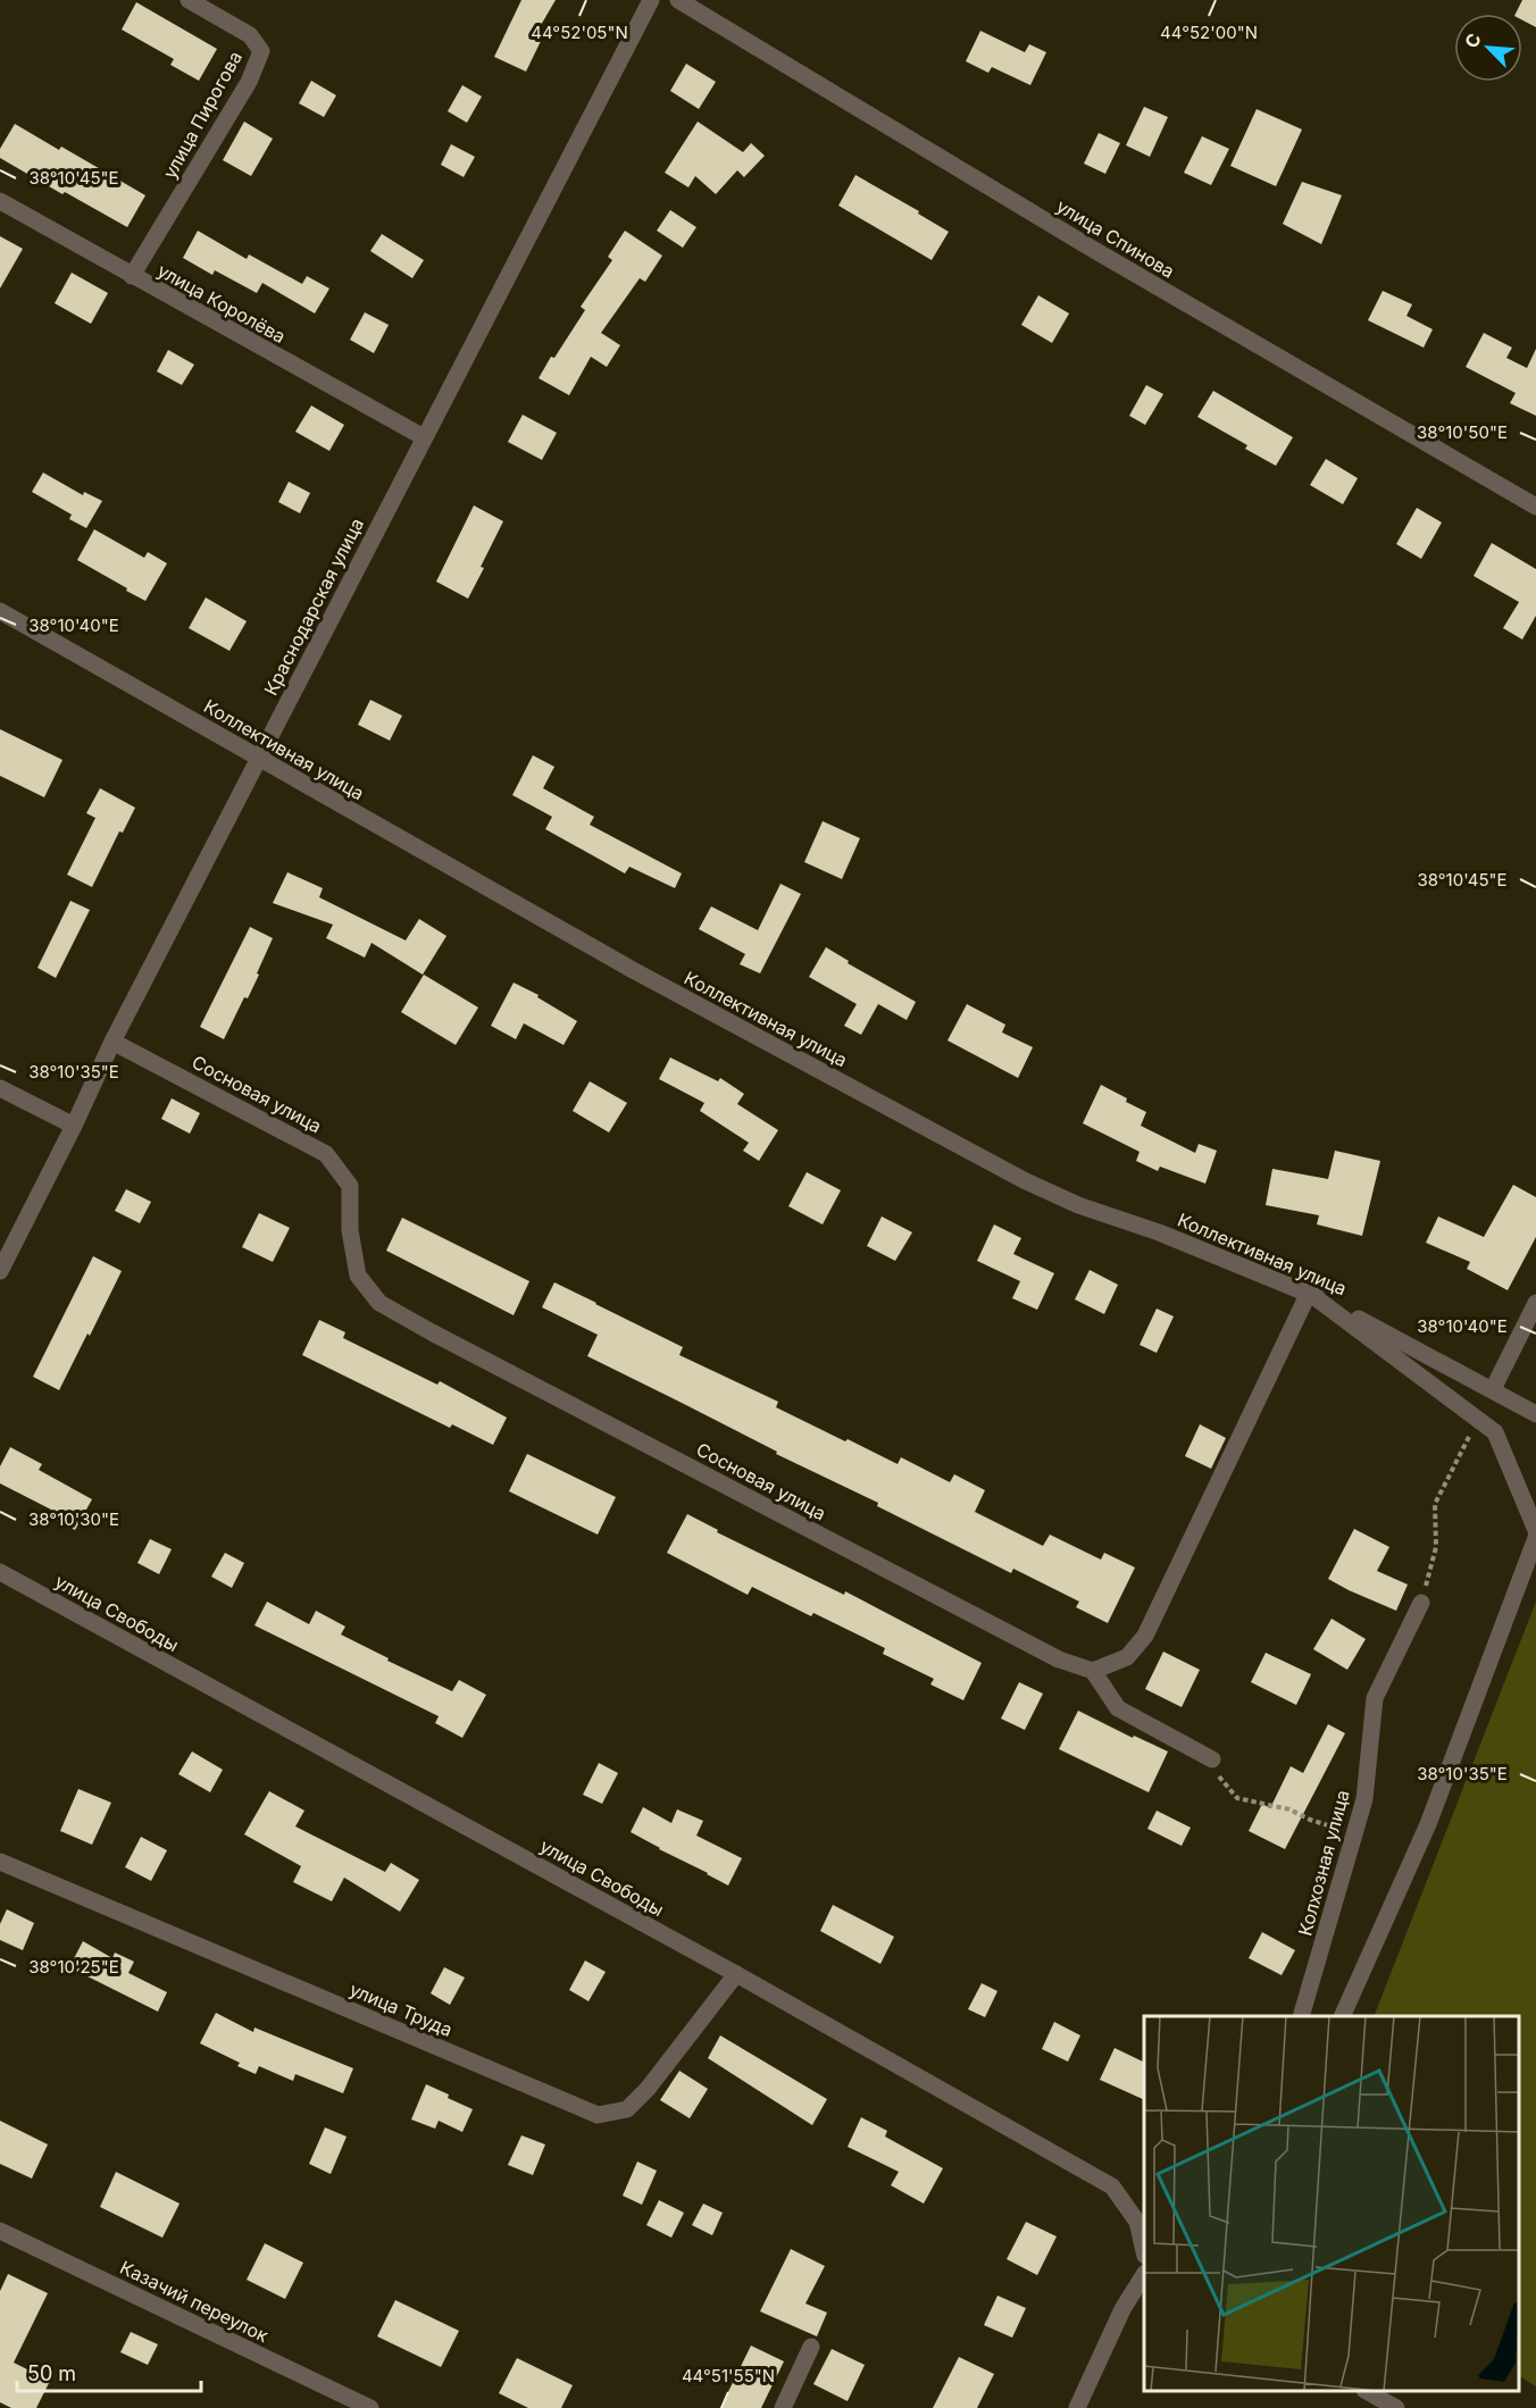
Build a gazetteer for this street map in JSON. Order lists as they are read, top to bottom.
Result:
{
  "streets": {
    "street": [
      "улица Пирогова",
      "улица Спинова",
      "улица Королёва",
      "Краснодарская улица",
      "Коллективная улица",
      "Сосновая улица",
      "улица Свободы",
      "Колхозная улица",
      "улица Труда",
      "Казачий переулок"
    ]
  },
  "crossings": [
    ["улица Пирогова", "улица Королёва"],
    ["улица Королёва", "Краснодарская улица"],
    ["Краснодарская улица", "Коллективная улица"],
    ["Краснодарская улица", "Сосновая улица"],
    ["улица Свободы", "улица Труда"]
  ],
  "scale_bar": "50 m",
  "north": "top left",
  "coordinates": [
    "44°52'05\"N",
    "44°52'00\"N",
    "38°10'45\"E",
    "38°10'50\"E",
    "38°10'40\"E",
    "38°10'35\"E",
    "38°10'30\"E",
    "38°10'25\"E",
    "44°51'55\"N"
  ]
}
